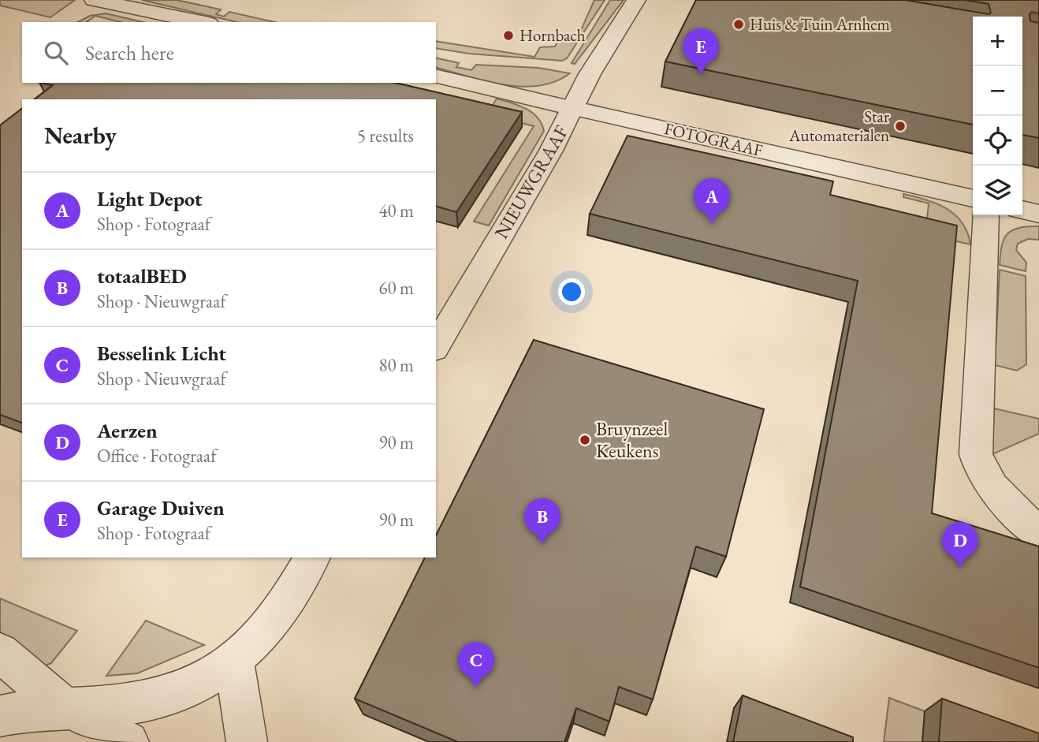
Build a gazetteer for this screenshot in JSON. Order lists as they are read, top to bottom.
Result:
{
  "streets": {
    "street": ["FOTOGRAAF", "NIEUWGRAAF"]
  },
  "crossings": [
    ["FOTOGRAAF", "NIEUWGRAAF"]
  ],
  "places": [
    "Huis & Tuin Arnhem",
    "Hornbach",
    "Star Automaterialen",
    "Bruynzeel Keukens"
  ],
  "page": {
    "map_buttons": ["+", "−"],
    "search": "Search here",
    "pins": [
      "E",
      "A",
      "B",
      "D",
      "C"
    ],
    "heading": ["Nearby", "5 results"],
    "list": [
      {
        "mark": "A",
        "name": "Light Depot",
        "note": "Shop · Fotograaf",
        "value": "40 m"
      },
      {
        "mark": "B",
        "name": "totaalBED",
        "note": "Shop · Nieuwgraaf",
        "value": "60 m"
      },
      {
        "mark": "C",
        "name": "Besselink Licht",
        "note": "Shop · Nieuwgraaf",
        "value": "80 m"
      },
      {
        "mark": "D",
        "name": "Aerzen",
        "note": "Office · Fotograaf",
        "value": "90 m"
      },
      {
        "mark": "E",
        "name": "Garage Duiven",
        "note": "Shop · Fotograaf",
        "value": "90 m"
      }
    ]
  }
}
